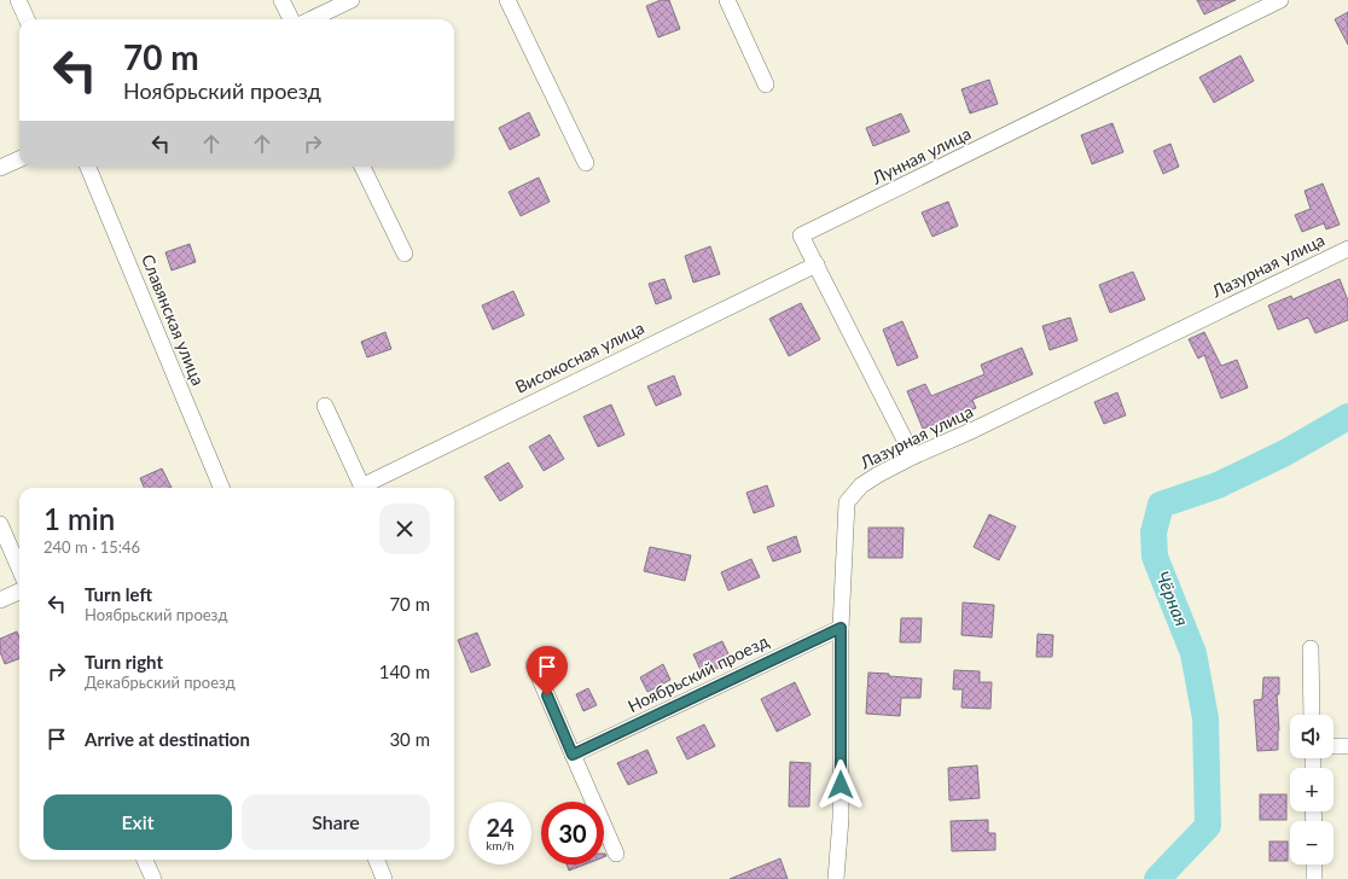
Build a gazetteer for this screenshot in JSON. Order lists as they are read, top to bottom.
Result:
{
  "streets": {
    "street": [
      "Лунная улица",
      "Лазурная улица",
      "Славянская улица",
      "Високосная улица",
      "Ноябрьский проезд"
    ]
  },
  "crossings": [
    ["Лунная улица", "Лазурная улица"],
    ["Лунная улица", "Високосная улица"],
    ["Лазурная улица", "Ноябрьский проезд"]
  ],
  "water": ["Чёрная"],
  "page": {
    "turn": ["70 m", "Ноябрьский проезд"],
    "heading": ["1 min", "240 m · 15:46"],
    "list": [
      {
        "name": "Turn left",
        "note": "Ноябрьский проезд",
        "value": "70 m"
      },
      {
        "name": "Turn right",
        "note": "Декабрьский проезд",
        "value": "140 m"
      },
      {
        "name": "Arrive at destination",
        "value": "30 m"
      }
    ],
    "map_buttons": ["+", "−"],
    "buttons": ["Exit", "Share"],
    "speed": "24 km/h",
    "limit": "30"
  }
}
